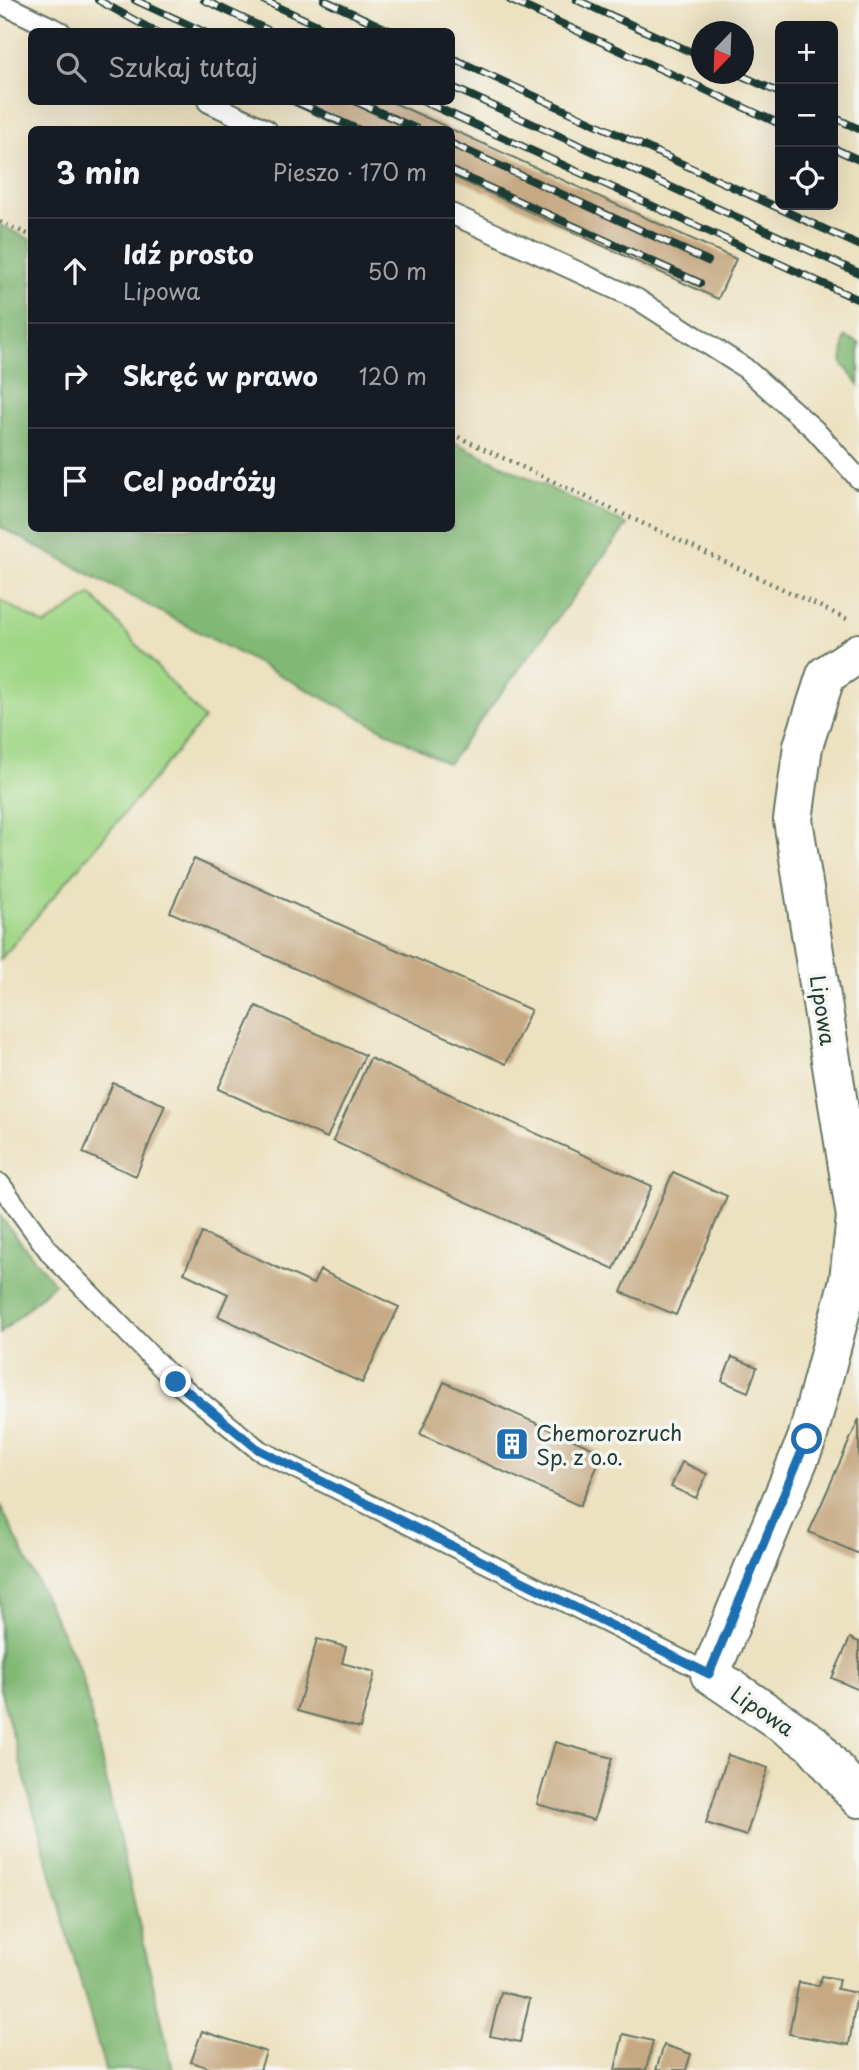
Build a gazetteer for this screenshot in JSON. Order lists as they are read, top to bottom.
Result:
{
  "streets": {
    "street": ["Lipowa"]
  },
  "places": {
    "building": ["Chemorozruch Sp. z o.o."]
  },
  "north": "bottom left",
  "page": {
    "map_buttons": ["+", "−"],
    "search": "Szukaj tutaj",
    "heading": ["3 min", "Pieszo · 170 m"],
    "list": [
      ["Idź prosto", "Lipowa", "50 m"],
      ["Skręć w prawo", "120 m"],
      "Cel podróży"
    ]
  }
}
